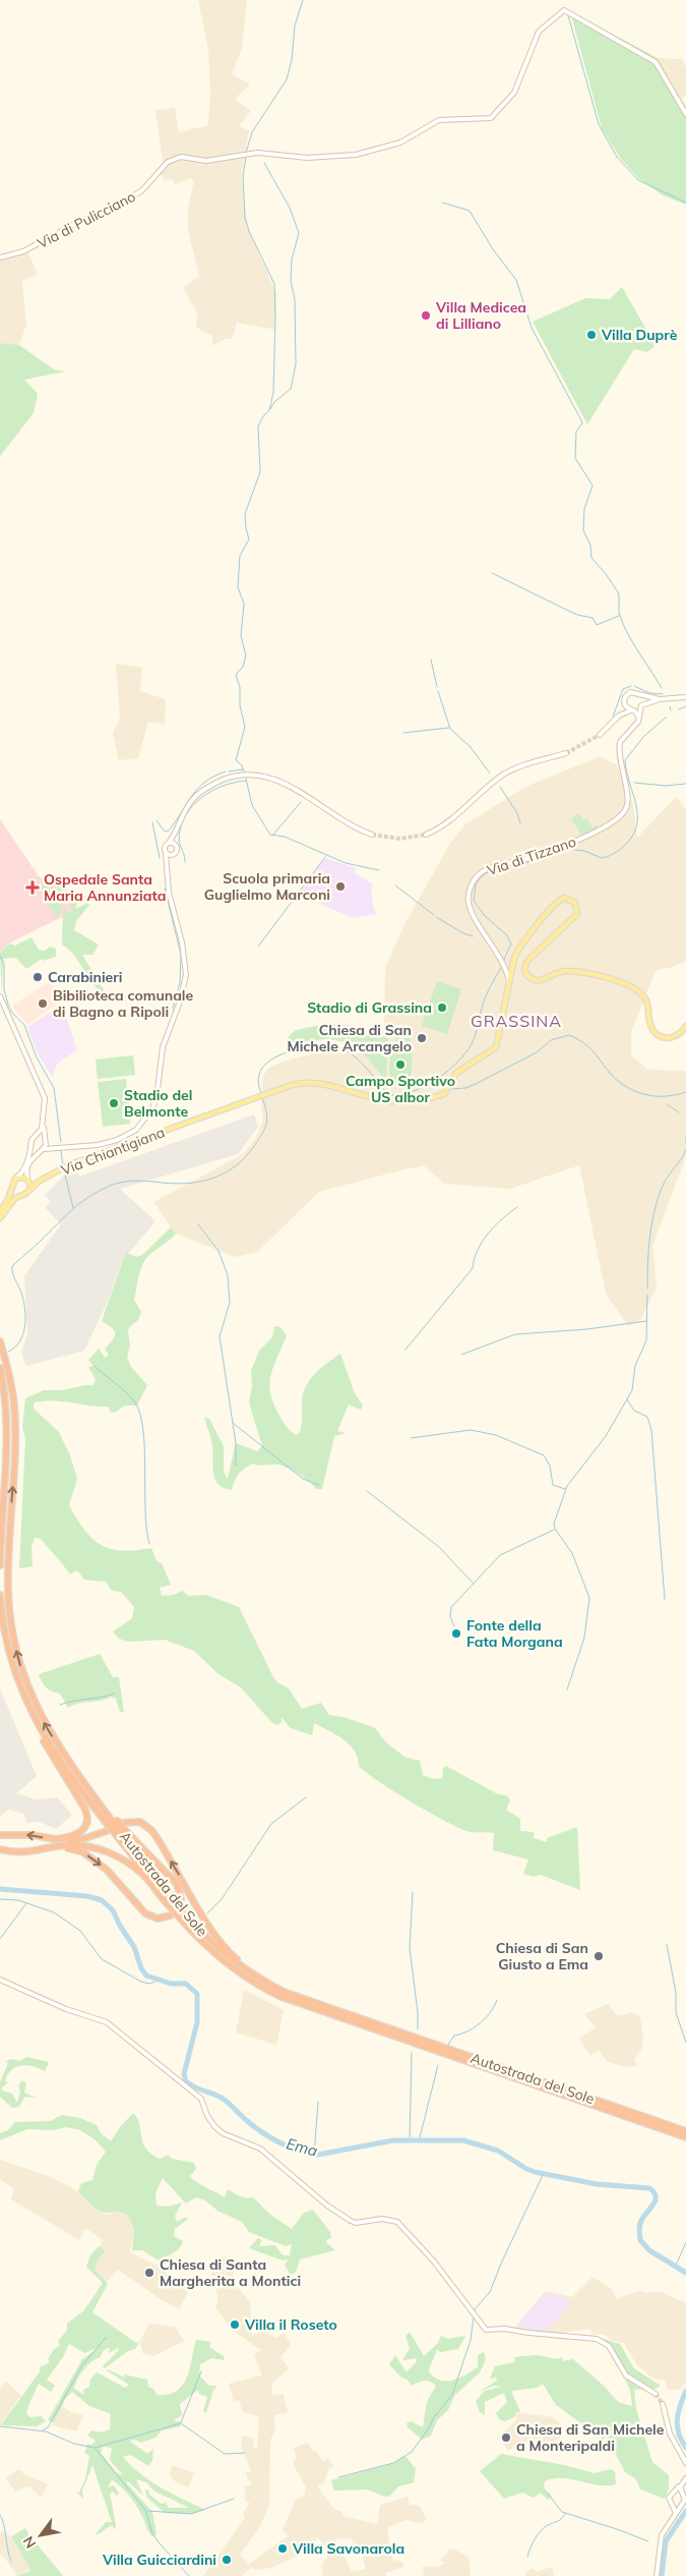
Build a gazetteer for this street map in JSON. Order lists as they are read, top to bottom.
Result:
{
  "streets": {
    "highway": ["Autostrada del Sole"],
    "main road": ["Via Chiantigiana"],
    "street": ["Via di Pulicciano", "Via di Tizzano"]
  },
  "crossings": [
    ["Via di Tizzano", "Via Chiantigiana"]
  ],
  "districts": ["GRASSINA"],
  "water": ["Ema"],
  "places": {
    "other": [
      "Villa Medicea di Lilliano",
      "Villa Duprè",
      "Scuola primaria Guglielmo Marconi",
      "Carabinieri",
      "Bibilioteca comunale di Bagno a Ripoli",
      "Stadio di Grassina",
      "Chiesa di San Michele Arcangelo",
      "Campo Sportivo US albor",
      "Stadio del Belmonte",
      "Fonte della Fata Morgana",
      "Chiesa di San Giusto a Ema",
      "Chiesa di Santa Margherita a Montici",
      "Villa il Roseto",
      "Chiesa di San Michele a Monteripaldi",
      "Villa Savonarola",
      "Villa Guicciardini"
    ],
    "health": ["Ospedale Santa Maria Annunziata"]
  },
  "north": "bottom left"
}
